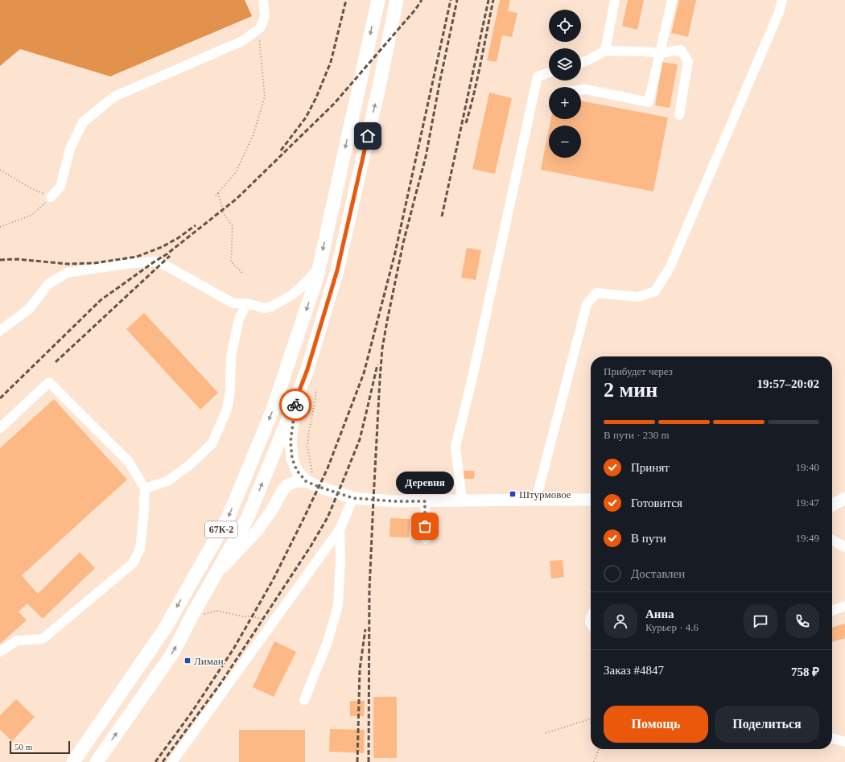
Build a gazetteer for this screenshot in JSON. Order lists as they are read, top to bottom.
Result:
{
  "streets": {
    "highway": ["67К-2"]
  },
  "places": {
    "transit": ["Штурмовое", "Лиман"],
    "other": ["Деревня"]
  },
  "scale_bar": "50 m",
  "page": {
    "map_buttons": ["+", "−"],
    "heading": ["2 мин", "Прибудет через", "19:57–20:02"],
    "panel": [
      "Анна",
      "Курьер · 4.6",
      "Заказ #4847",
      "758 ₽"
    ],
    "bar": "В пути · 230 m",
    "list": [
      ["Принят", "19:40"],
      ["Готовится", "19:47"],
      ["В пути", "19:49"],
      "Доставлен"
    ],
    "bubble": "Деревня",
    "buttons": ["Помощь", "Поделиться"],
    "scale": "50 m"
  }
}
